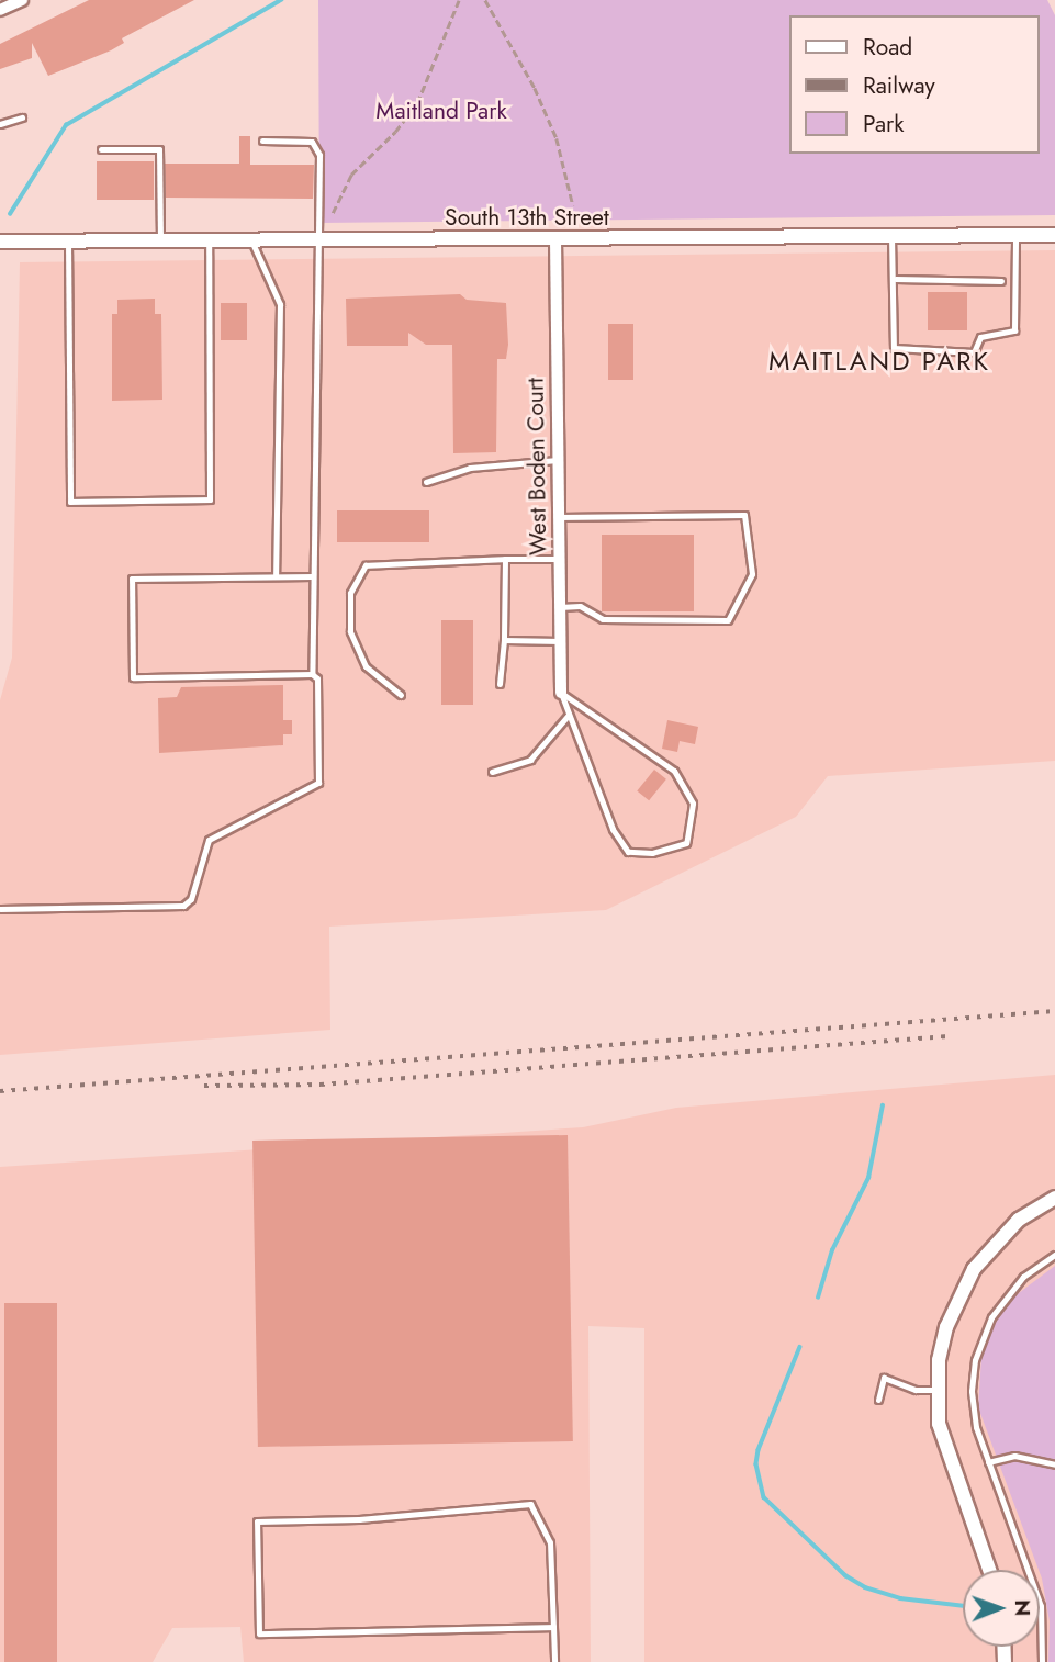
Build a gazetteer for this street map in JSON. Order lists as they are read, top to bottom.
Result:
{
  "streets": {
    "street": ["South 13th Street", "West Boden Court"]
  },
  "crossings": [
    ["South 13th Street", "West Boden Court"]
  ],
  "districts": ["MAITLAND PARK"],
  "parks": ["Maitland Park"],
  "legend": ["Road", "Railway", "Park"],
  "north": "right"
}
